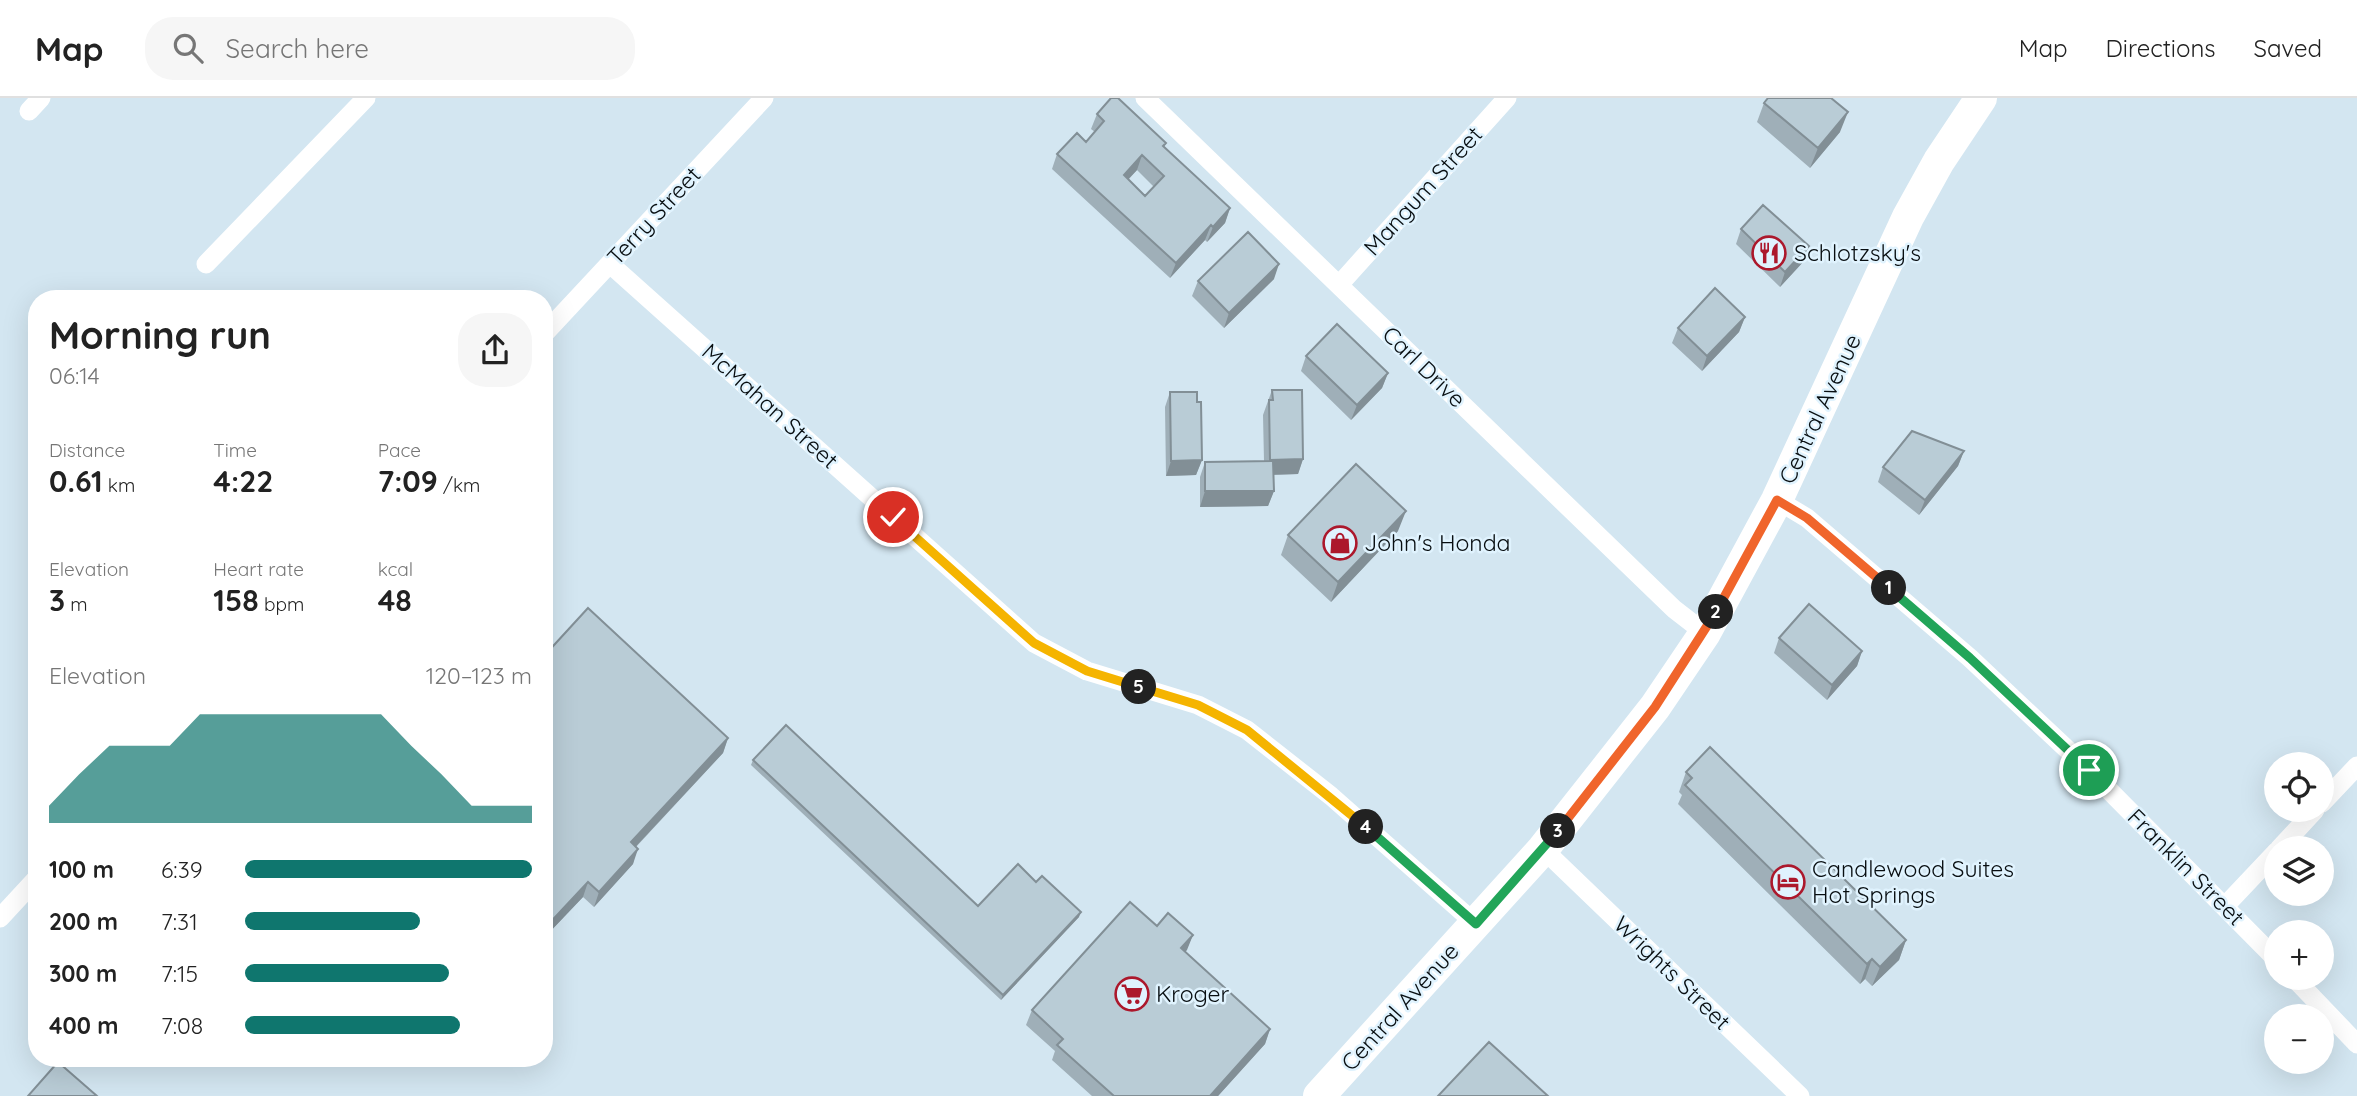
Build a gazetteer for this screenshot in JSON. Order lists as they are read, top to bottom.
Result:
{
  "streets": {
    "main road": ["Central Avenue"],
    "street": [
      "Mangum Street",
      "Terry Street",
      "Carl Drive",
      "McMahan Street",
      "Franklin Street",
      "Wrights Street"
    ]
  },
  "crossings": [
    ["Mangum Street", "Carl Drive"],
    ["Terry Street", "McMahan Street"],
    ["Carl Drive", "Central Avenue"],
    ["McMahan Street", "Central Avenue"],
    ["Central Avenue", "Franklin Street"],
    ["Central Avenue", "Wrights Street"]
  ],
  "places": {
    "restaurant": ["Schlotzsky's"],
    "shop": ["John's Honda"],
    "hotel": ["Candlewood Suites Hot Springs"],
    "supermarket": ["Kroger"]
  },
  "page": {
    "header": "Map",
    "search": "Search here",
    "nav": ["Map", "Directions", "Saved"],
    "heading": ["Morning run", "06:14"],
    "stats": [
      ["Distance", "0.61 km"],
      ["Time", "4:22"],
      ["Pace", "7:09 /km"],
      ["Elevation", "3 m"],
      ["Heart rate", "158 bpm"],
      ["kcal", "48"]
    ],
    "pins": [
      "1",
      "2",
      "5",
      "4",
      "3"
    ],
    "chart": ["Elevation", "120–123 m"],
    "map_buttons": ["+", "−"],
    "list": [
      {
        "name": "100 m",
        "note": "6:39"
      },
      {
        "name": "200 m",
        "note": "7:31"
      },
      {
        "name": "300 m",
        "note": "7:15"
      },
      {
        "name": "400 m",
        "note": "7:08"
      }
    ]
  }
}
